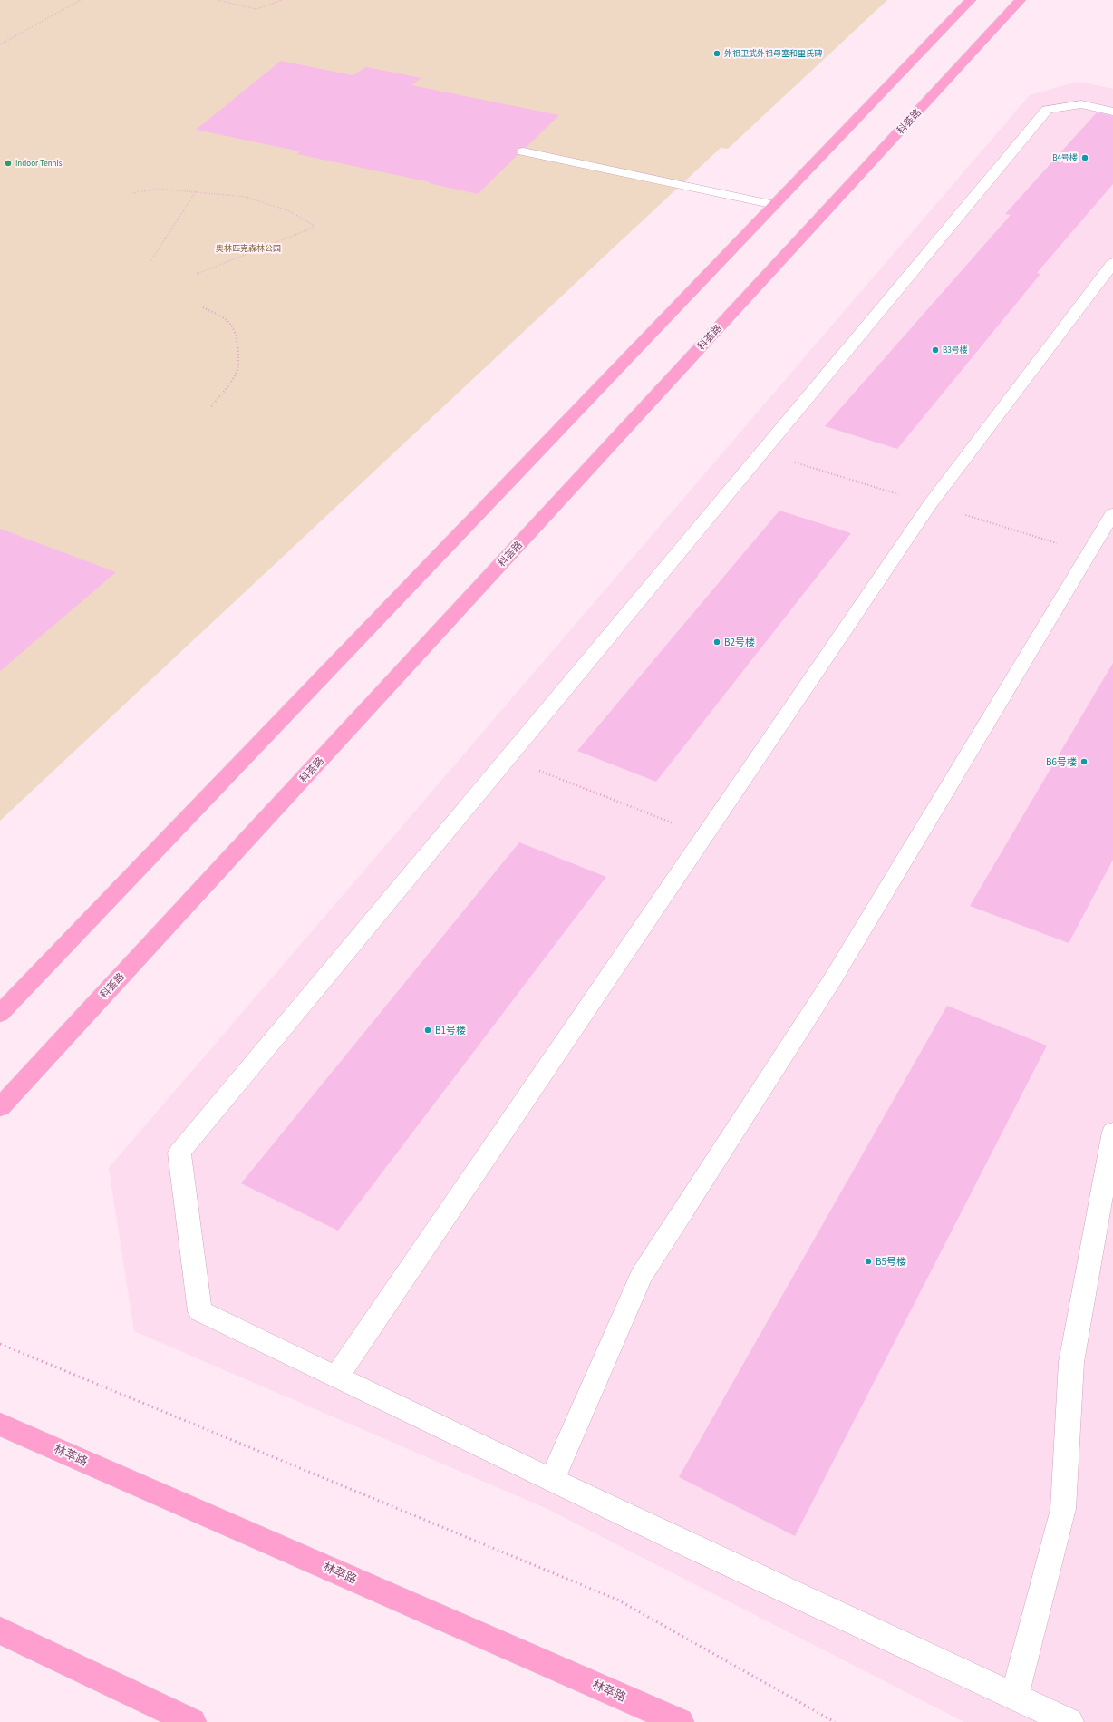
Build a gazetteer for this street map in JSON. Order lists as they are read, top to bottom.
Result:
{
  "streets": {
    "main road": ["科荟路", "林萃路"]
  },
  "parks": ["奥林匹克森林公园"],
  "places": [
    "外祖卫武外祖母塞和里氏碑",
    "B4号楼",
    "Indoor Tennis",
    "B3号楼",
    "B2号楼",
    "B6号楼",
    "B1号楼",
    "B5号楼"
  ]
}
